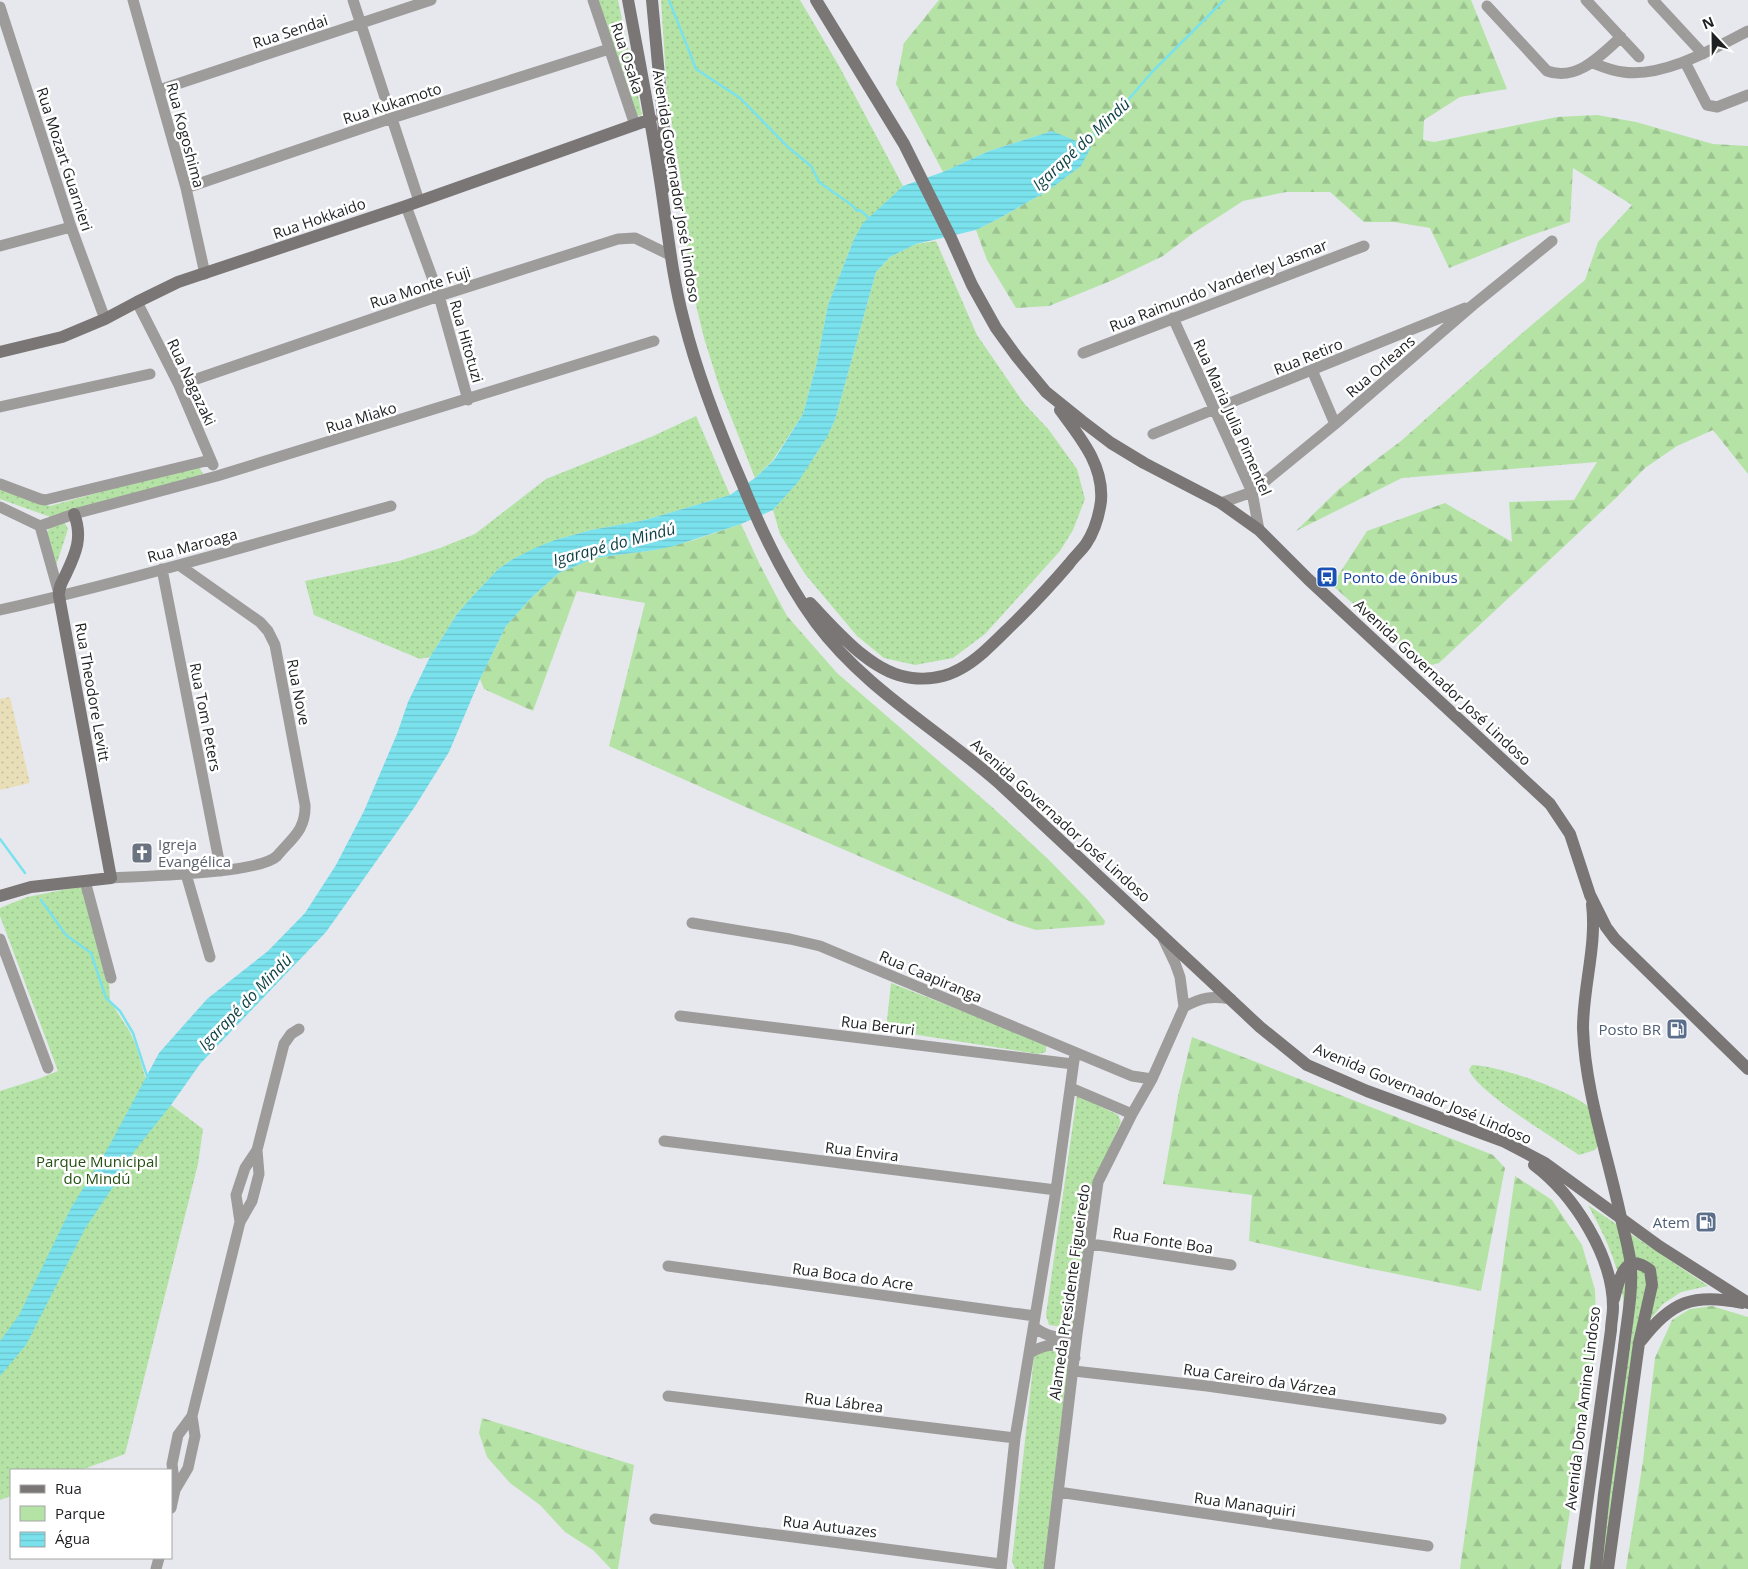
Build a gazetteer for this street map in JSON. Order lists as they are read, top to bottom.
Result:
{
  "streets": {
    "main road": [
      "Avenida Governador José Lindoso",
      "Rua Hokkaido",
      "Rua Theodore Levitt",
      "Avenida Dona Amine Lindoso"
    ],
    "street": [
      "Rua Sendai",
      "Rua Osaka",
      "Rua Kukamoto",
      "Rua Kogoshima",
      "Rua Mozart Guarnieri",
      "Rua Raimundo Vanderley Lasmar",
      "Rua Monte Fuji",
      "Rua Hitotuzi",
      "Rua Retiro",
      "Rua Orleans",
      "Rua Nagazaki",
      "Rua Miako",
      "Rua Maria Julia Pimentel",
      "Rua Maroaga",
      "Rua Nove",
      "Rua Tom Peters",
      "Rua Caapiranga",
      "Rua Beruri",
      "Rua Envira",
      "Rua Fonte Boa",
      "Rua Boca do Acre",
      "Alameda Presidente Figueiredo",
      "Rua Careiro da Várzea",
      "Rua Lábrea",
      "Rua Manaquiri",
      "Rua Autuazes"
    ]
  },
  "crossings": [
    ["Rua Sendai", "Rua Kogoshima"],
    ["Rua Osaka", "Rua Kukamoto"],
    ["Rua Osaka", "Rua Hokkaido"],
    ["Rua Kukamoto", "Rua Kogoshima"],
    ["Rua Kogoshima", "Rua Hokkaido"],
    ["Rua Mozart Guarnieri", "Rua Hokkaido"],
    ["Avenida Governador José Lindoso", "Rua Hokkaido"],
    ["Avenida Governador José Lindoso", "Rua Monte Fuji"],
    ["Avenida Governador José Lindoso", "Rua Orleans"],
    ["Avenida Governador José Lindoso", "Rua Maria Julia Pimentel"],
    ["Avenida Governador José Lindoso", "Avenida Dona Amine Lindoso"],
    ["Rua Hokkaido", "Rua Hitotuzi"],
    ["Rua Hokkaido", "Rua Nagazaki"],
    ["Rua Raimundo Vanderley Lasmar", "Rua Maria Julia Pimentel"],
    ["Rua Monte Fuji", "Rua Hitotuzi"],
    ["Rua Monte Fuji", "Rua Nagazaki"],
    ["Rua Hitotuzi", "Rua Miako"],
    ["Rua Retiro", "Rua Orleans"],
    ["Rua Retiro", "Rua Maria Julia Pimentel"],
    ["Rua Orleans", "Rua Maria Julia Pimentel"],
    ["Rua Nagazaki", "Rua Miako"],
    ["Rua Maroaga", "Rua Theodore Levitt"],
    ["Rua Maroaga", "Rua Nove"],
    ["Rua Maroaga", "Rua Tom Peters"],
    ["Rua Nove", "Rua Tom Peters"],
    ["Rua Caapiranga", "Rua Beruri"],
    ["Rua Caapiranga", "Alameda Presidente Figueiredo"],
    ["Rua Beruri", "Alameda Presidente Figueiredo"],
    ["Rua Envira", "Alameda Presidente Figueiredo"],
    ["Rua Fonte Boa", "Alameda Presidente Figueiredo"],
    ["Rua Boca do Acre", "Alameda Presidente Figueiredo"],
    ["Alameda Presidente Figueiredo", "Rua Careiro da Várzea"],
    ["Alameda Presidente Figueiredo", "Rua Lábrea"],
    ["Alameda Presidente Figueiredo", "Rua Manaquiri"],
    ["Alameda Presidente Figueiredo", "Rua Autuazes"]
  ],
  "water": ["Igarapé do Mindú"],
  "parks": ["Parque Municipal do Mindú"],
  "places": {
    "bus stop": ["Ponto de ônibus"],
    "church": ["Igreja Evangélica"],
    "fuel station": ["Posto BR", "Atem"]
  },
  "legend": ["Rua", "Parque", "Água"],
  "north": "top"
}
